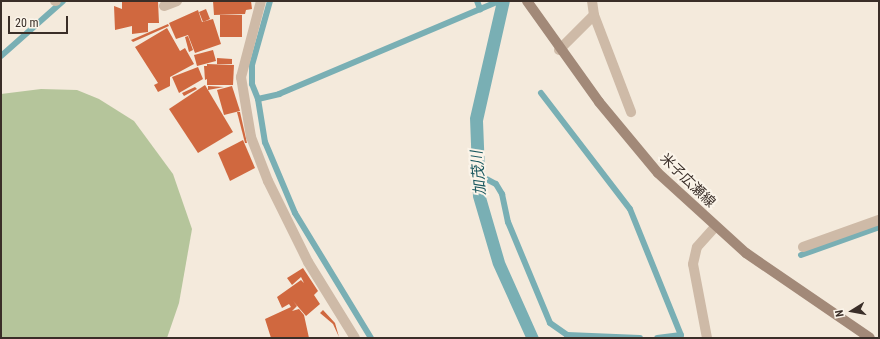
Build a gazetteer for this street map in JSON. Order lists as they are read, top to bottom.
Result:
{
  "streets": {
    "main road": ["米子広瀬線"]
  },
  "water": ["加茂川"],
  "scale_bar": "20 m",
  "north": "left"
}
